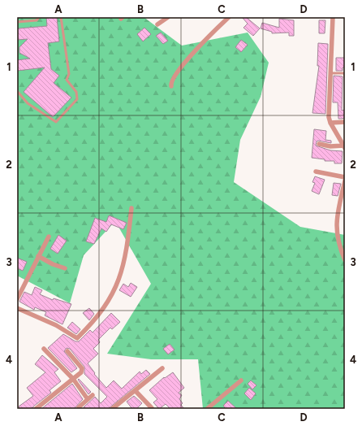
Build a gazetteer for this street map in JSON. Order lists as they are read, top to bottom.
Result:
{
  "grid": {
    "columns": [
      "A",
      "B",
      "C",
      "D"
    ],
    "rows": [
      "1",
      "2",
      "3",
      "4"
    ]
  }
}
